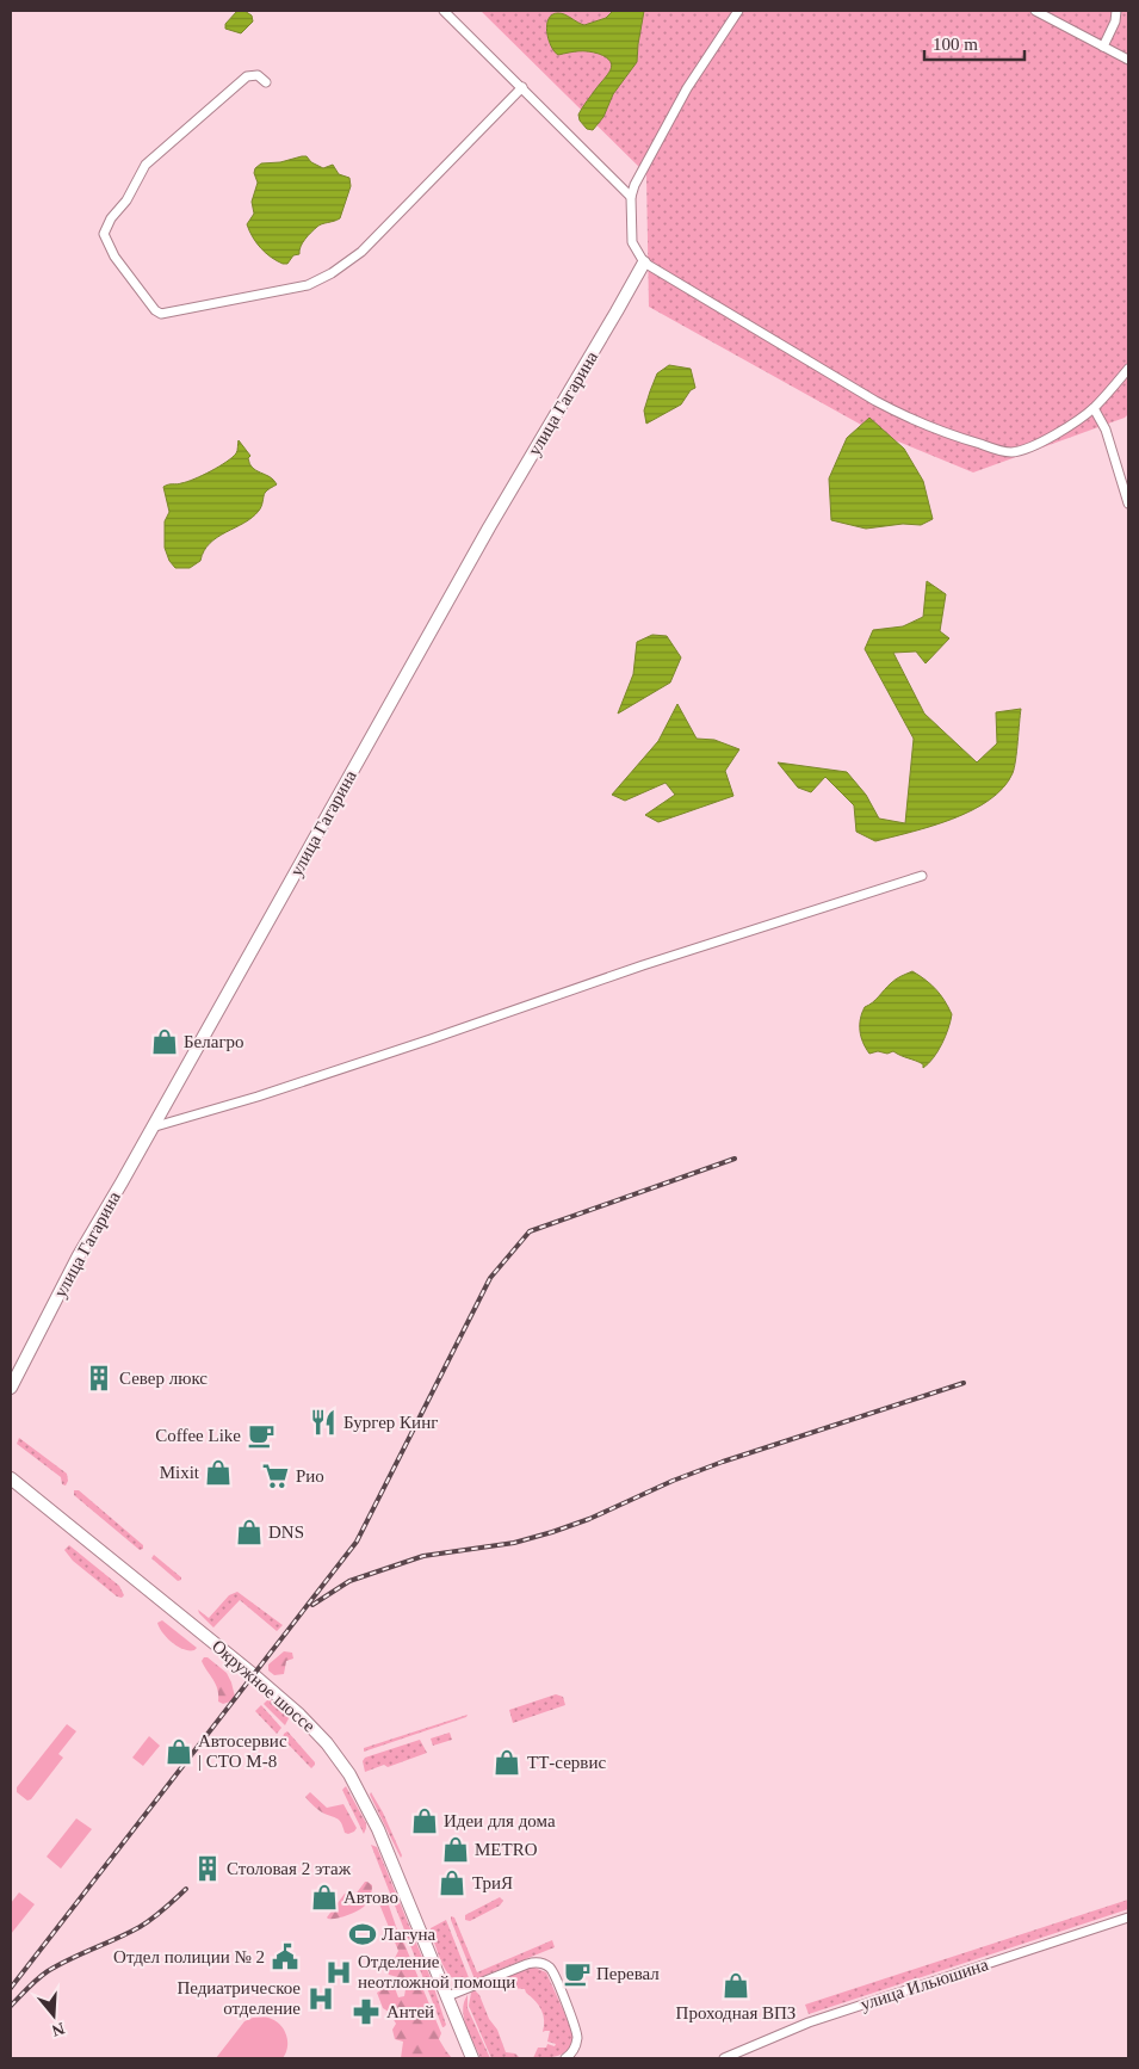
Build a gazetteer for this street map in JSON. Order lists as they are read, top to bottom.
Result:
{
  "streets": {
    "street": ["улица Гагарина", "Окружное шоссе", "улица Ильюшина"]
  },
  "places": {
    "shop": [
      "Белагро",
      "Mixit",
      "DNS",
      "Автосервис | СТО М-8",
      "ТТ-сервис",
      "Идеи для дома",
      "METRO",
      "ТриЯ",
      "Автово",
      "Проходная ВПЗ"
    ],
    "building": ["Север люкс", "Столовая 2 этаж"],
    "restaurant": ["Бургер Кинг"],
    "cafe": ["Coffee Like", "Перевал"],
    "supermarket": ["Рио"],
    "sports": ["Лагуна"],
    "public building": ["Отдел полиции № 2"],
    "hospital": ["Отделение неотложной помощи", "Педиатрическое отделение"],
    "pharmacy": ["Антей"]
  },
  "scale_bar": "100 m",
  "north": "bottom"
}
